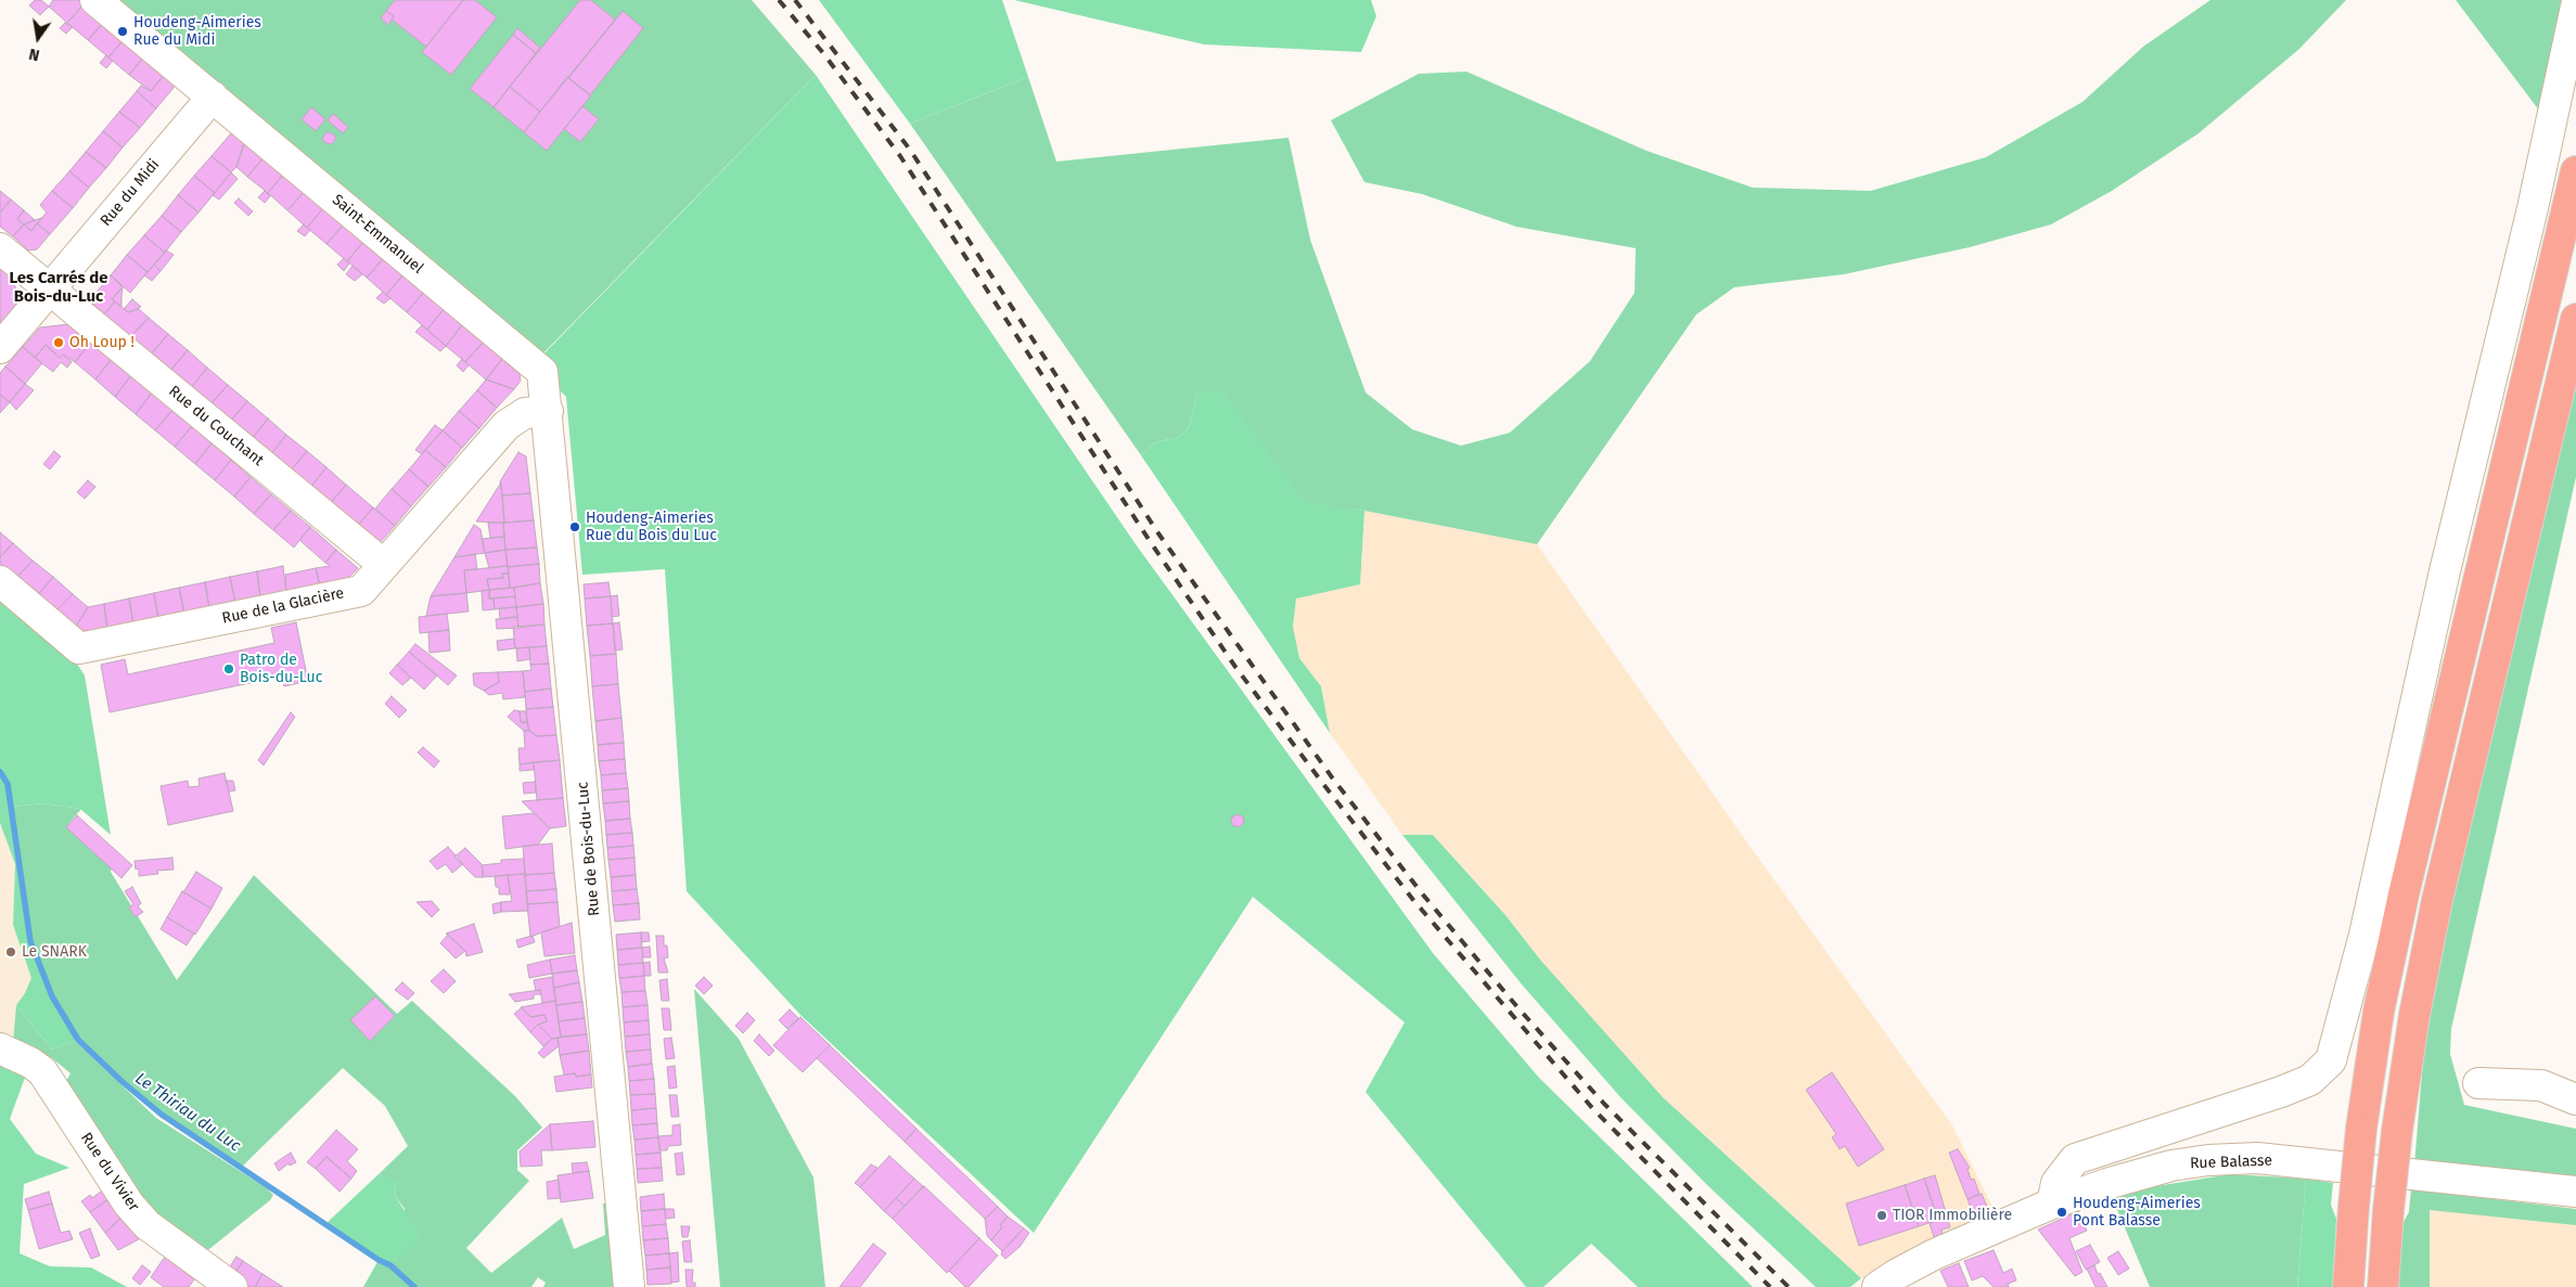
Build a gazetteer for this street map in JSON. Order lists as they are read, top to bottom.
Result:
{
  "streets": {
    "street": [
      "Rue du Midi",
      "Saint-Emmanuel",
      "Rue du Couchant",
      "Rue de la Glacière",
      "Rue de Bois-du-Luc",
      "Rue Balasse",
      "Rue du Vivier"
    ]
  },
  "crossings": [
    ["Rue du Midi", "Saint-Emmanuel"],
    ["Rue du Midi", "Rue du Couchant"],
    ["Saint-Emmanuel", "Rue de Bois-du-Luc"],
    ["Rue du Couchant", "Rue de la Glacière"],
    ["Rue de la Glacière", "Rue de Bois-du-Luc"]
  ],
  "districts": ["Les Carrés de Bois-du-Luc"],
  "water": ["Le Thiriau du Luc"],
  "places": [
    "Houdeng-Aimeries Rue du Midi",
    "Oh Loup !",
    "Houdeng-Aimeries Rue du Bois du Luc",
    "Patro de Bois-du-Luc",
    "Le SNARK",
    "Houdeng-Aimeries Pont Balasse",
    "TIOR Immobilière"
  ],
  "north": "bottom"
}
